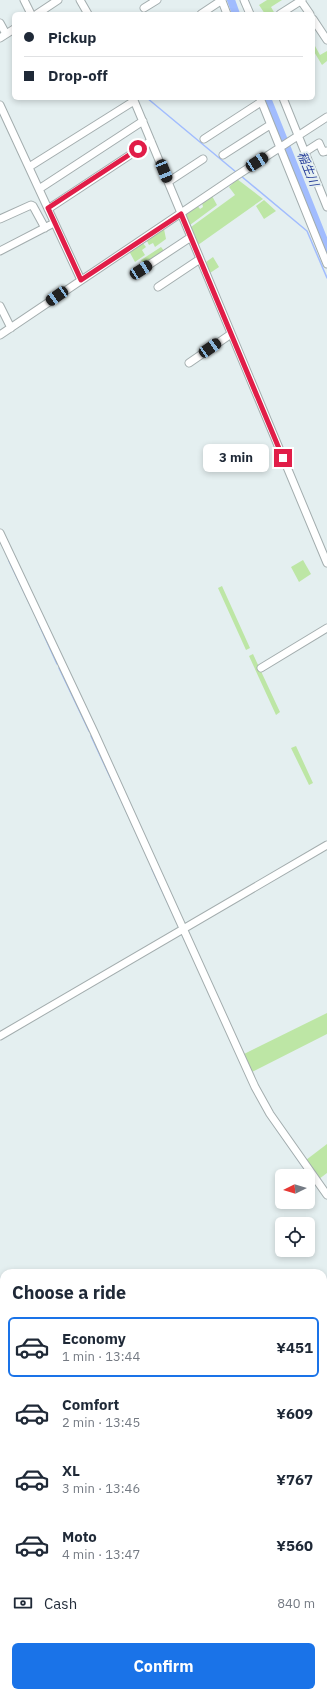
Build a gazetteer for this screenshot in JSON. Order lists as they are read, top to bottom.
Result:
{
  "water": ["稲生川"],
  "north": "left",
  "page": {
    "banner": ["Pickup", "Drop-off"],
    "bubble": "3 min",
    "heading": "Choose a ride",
    "list": [
      {
        "name": "Economy",
        "note": "1 min · 13:44",
        "value": "¥451"
      },
      {
        "name": "Comfort",
        "note": "2 min · 13:45",
        "value": "¥609"
      },
      {
        "name": "XL",
        "note": "3 min · 13:46",
        "value": "¥767"
      },
      {
        "name": "Moto",
        "note": "4 min · 13:47",
        "value": "¥560"
      }
    ],
    "pay": ["Cash", "840 m"],
    "buttons": "Confirm"
  }
}
